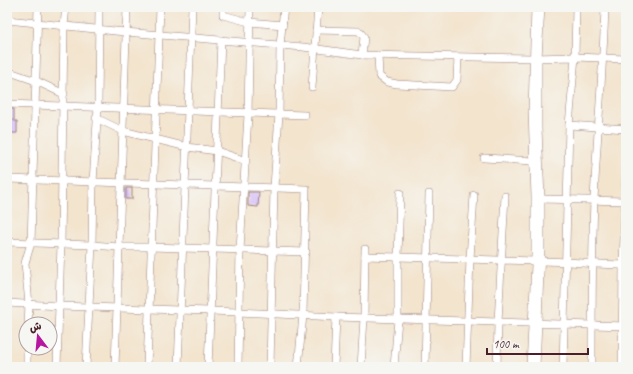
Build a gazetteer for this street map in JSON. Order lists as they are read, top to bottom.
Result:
{
  "scale_bar": "100 m",
  "north": "top"
}
